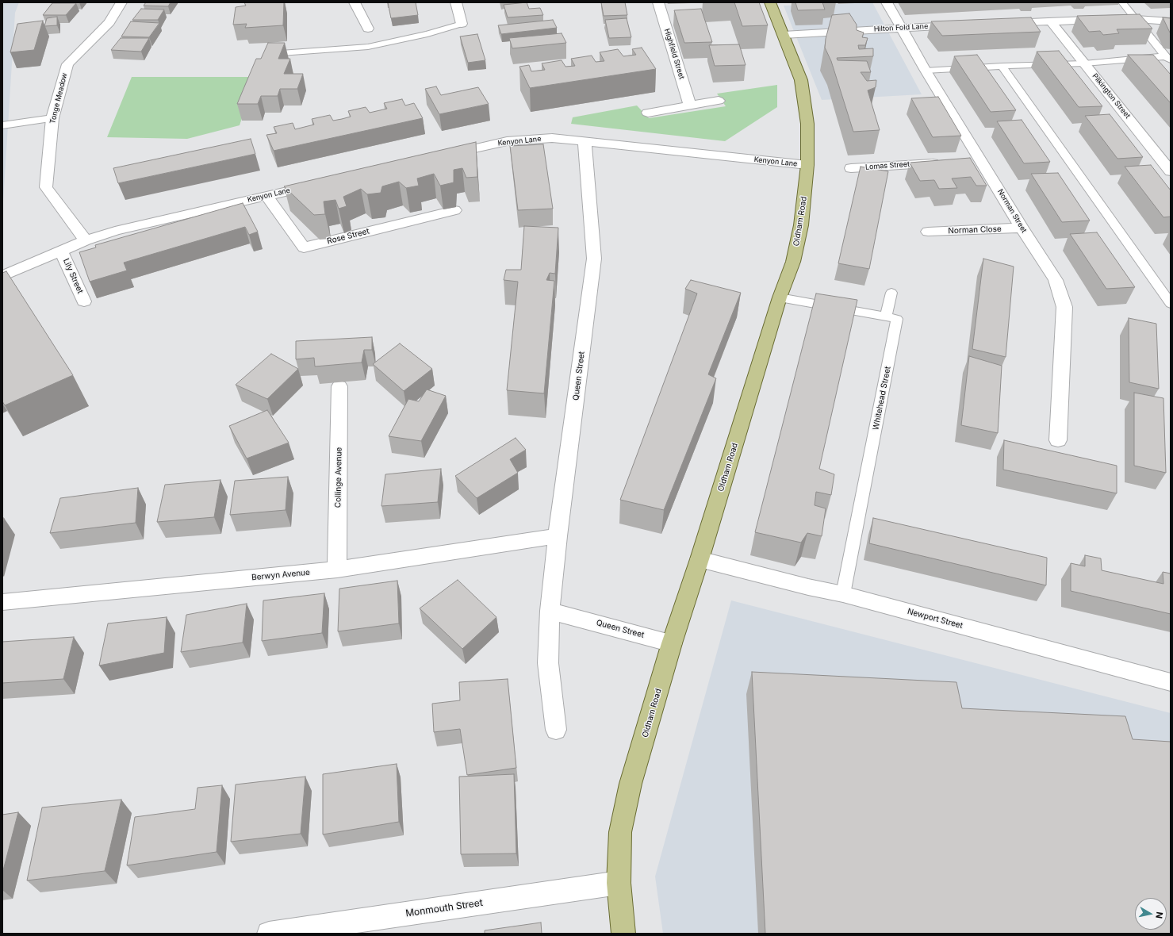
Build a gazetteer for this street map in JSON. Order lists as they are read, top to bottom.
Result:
{
  "streets": {
    "main road": ["Oldham Road"],
    "street": [
      "Hilton Fold Lane",
      "Highfield Street",
      "Pilkington Street",
      "Tonge Meadow",
      "Kenyon Lane",
      "Lomas Street",
      "Norman Street",
      "Norman Close",
      "Rose Street",
      "Lily Street",
      "Queen Street",
      "Collinge Avenue",
      "Berwyn Avenue",
      "Newport Street",
      "Monmouth Street"
    ],
    "lane": ["Whitehead Street"]
  },
  "crossings": [
    ["Hilton Fold Lane", "Norman Street"],
    ["Hilton Fold Lane", "Oldham Road"],
    ["Tonge Meadow", "Kenyon Lane"],
    ["Kenyon Lane", "Oldham Road"],
    ["Kenyon Lane", "Rose Street"],
    ["Kenyon Lane", "Lily Street"],
    ["Kenyon Lane", "Queen Street"],
    ["Norman Street", "Norman Close"],
    ["Oldham Road", "Queen Street"],
    ["Oldham Road", "Whitehead Street"],
    ["Oldham Road", "Newport Street"],
    ["Oldham Road", "Monmouth Street"],
    ["Queen Street", "Berwyn Avenue"],
    ["Whitehead Street", "Newport Street"],
    ["Collinge Avenue", "Berwyn Avenue"]
  ],
  "north": "right"
}
